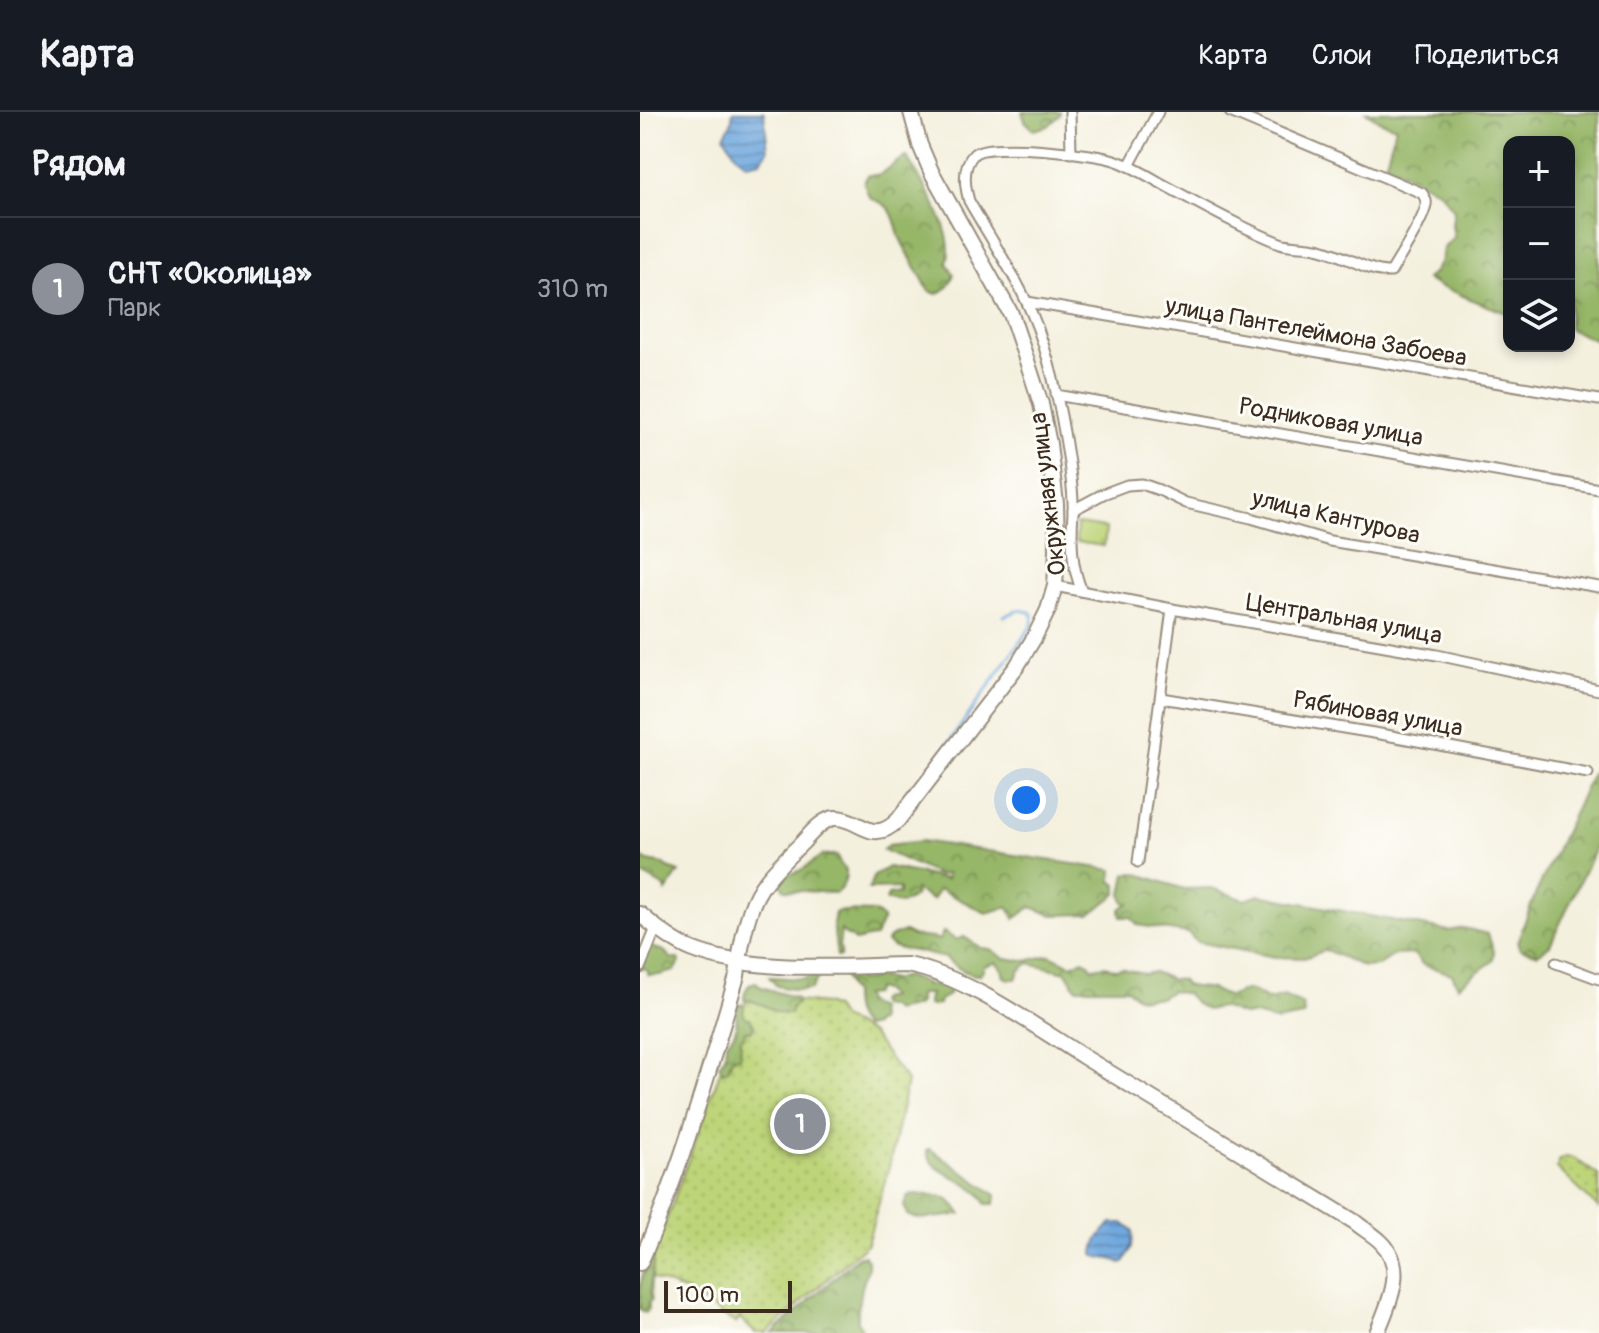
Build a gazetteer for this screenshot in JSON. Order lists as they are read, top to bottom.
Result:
{
  "streets": {
    "street": [
      "улица Пантелеймона Забоева",
      "Родниковая улица",
      "Окружная улица",
      "улица Кантурова",
      "Центральная улица",
      "Рябиновая улица"
    ]
  },
  "crossings": [
    ["улица Пантелеймона Забоева", "Окружная улица"],
    ["Родниковая улица", "Окружная улица"],
    ["Окружная улица", "улица Кантурова"],
    ["Окружная улица", "Центральная улица"]
  ],
  "scale_bar": "100 m",
  "page": {
    "header": "Карта",
    "nav": ["Карта", "Слои", "Поделиться"],
    "heading": "Рядом",
    "map_buttons": ["+", "−"],
    "list": [
      {
        "mark": "1",
        "name": "СНТ «Околица»",
        "note": "Парк",
        "value": "310 m"
      }
    ],
    "pins": "1",
    "scale": "100 m"
  }
}
